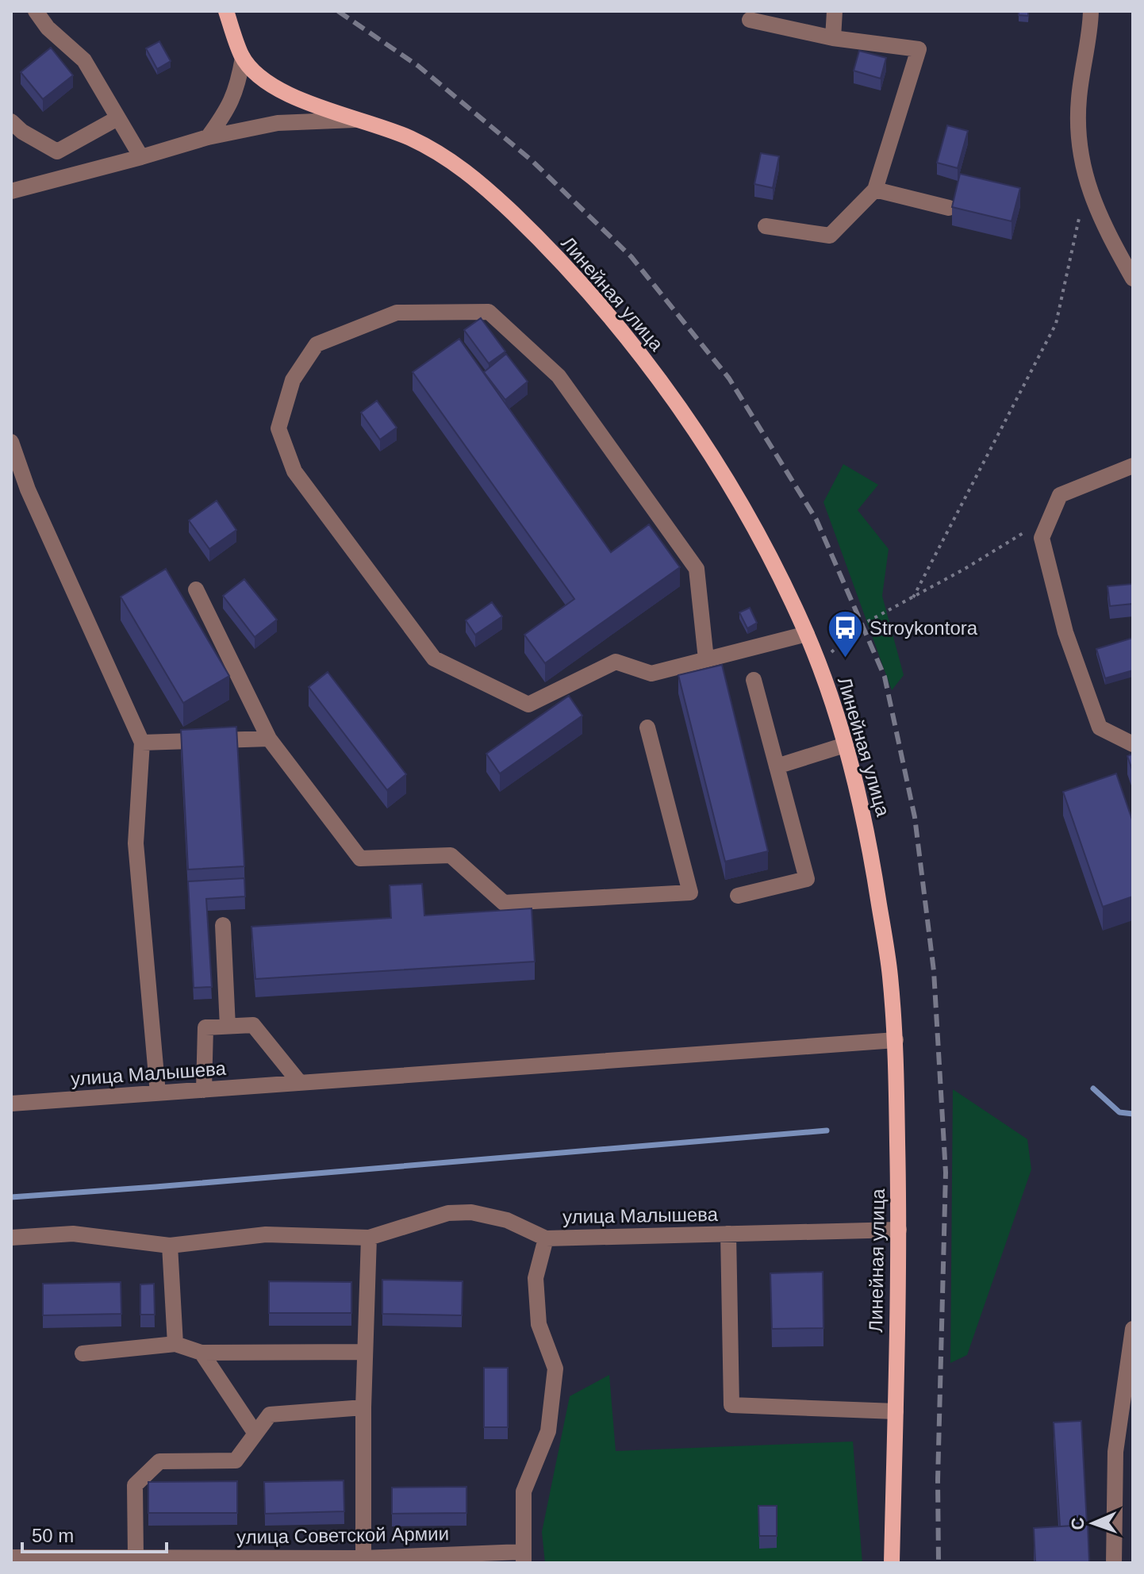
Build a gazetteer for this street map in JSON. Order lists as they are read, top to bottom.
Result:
{
  "streets": {
    "main road": ["Линейная улица"],
    "street": ["улица Малышева", "улица Советской Армии"]
  },
  "crossings": [
    ["Линейная улица", "улица Малышева"]
  ],
  "places": {
    "bus stop": ["Stroykontora"]
  },
  "scale_bar": "50 m",
  "north": "left"
}
